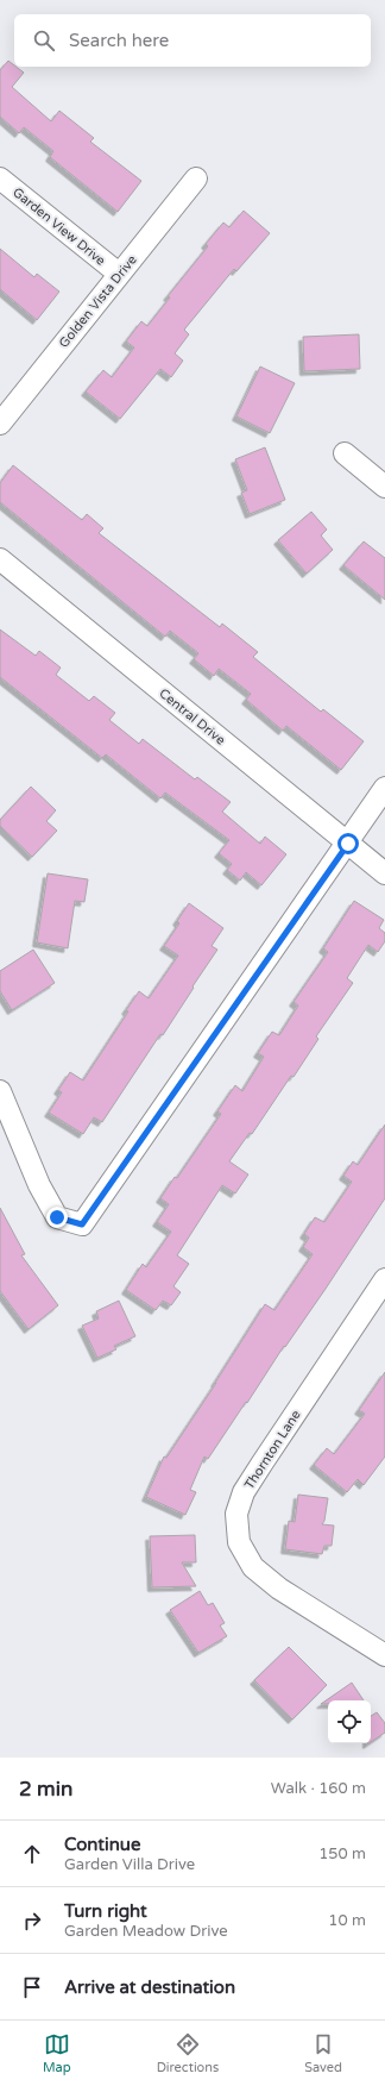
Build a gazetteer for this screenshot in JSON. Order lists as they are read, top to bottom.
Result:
{
  "streets": {
    "street": [
      "Garden View Drive",
      "Golden Vista Drive",
      "Central Drive",
      "Thornton Lane"
    ]
  },
  "crossings": [
    ["Garden View Drive", "Golden Vista Drive"]
  ],
  "page": {
    "search": "Search here",
    "heading": ["2 min", "Walk · 160 m"],
    "list": [
      ["Continue", "Garden Villa Drive", "150 m"],
      ["Turn right", "Garden Meadow Drive", "10 m"],
      "Arrive at destination"
    ],
    "nav": ["Map", "Directions", "Saved"]
  }
}
